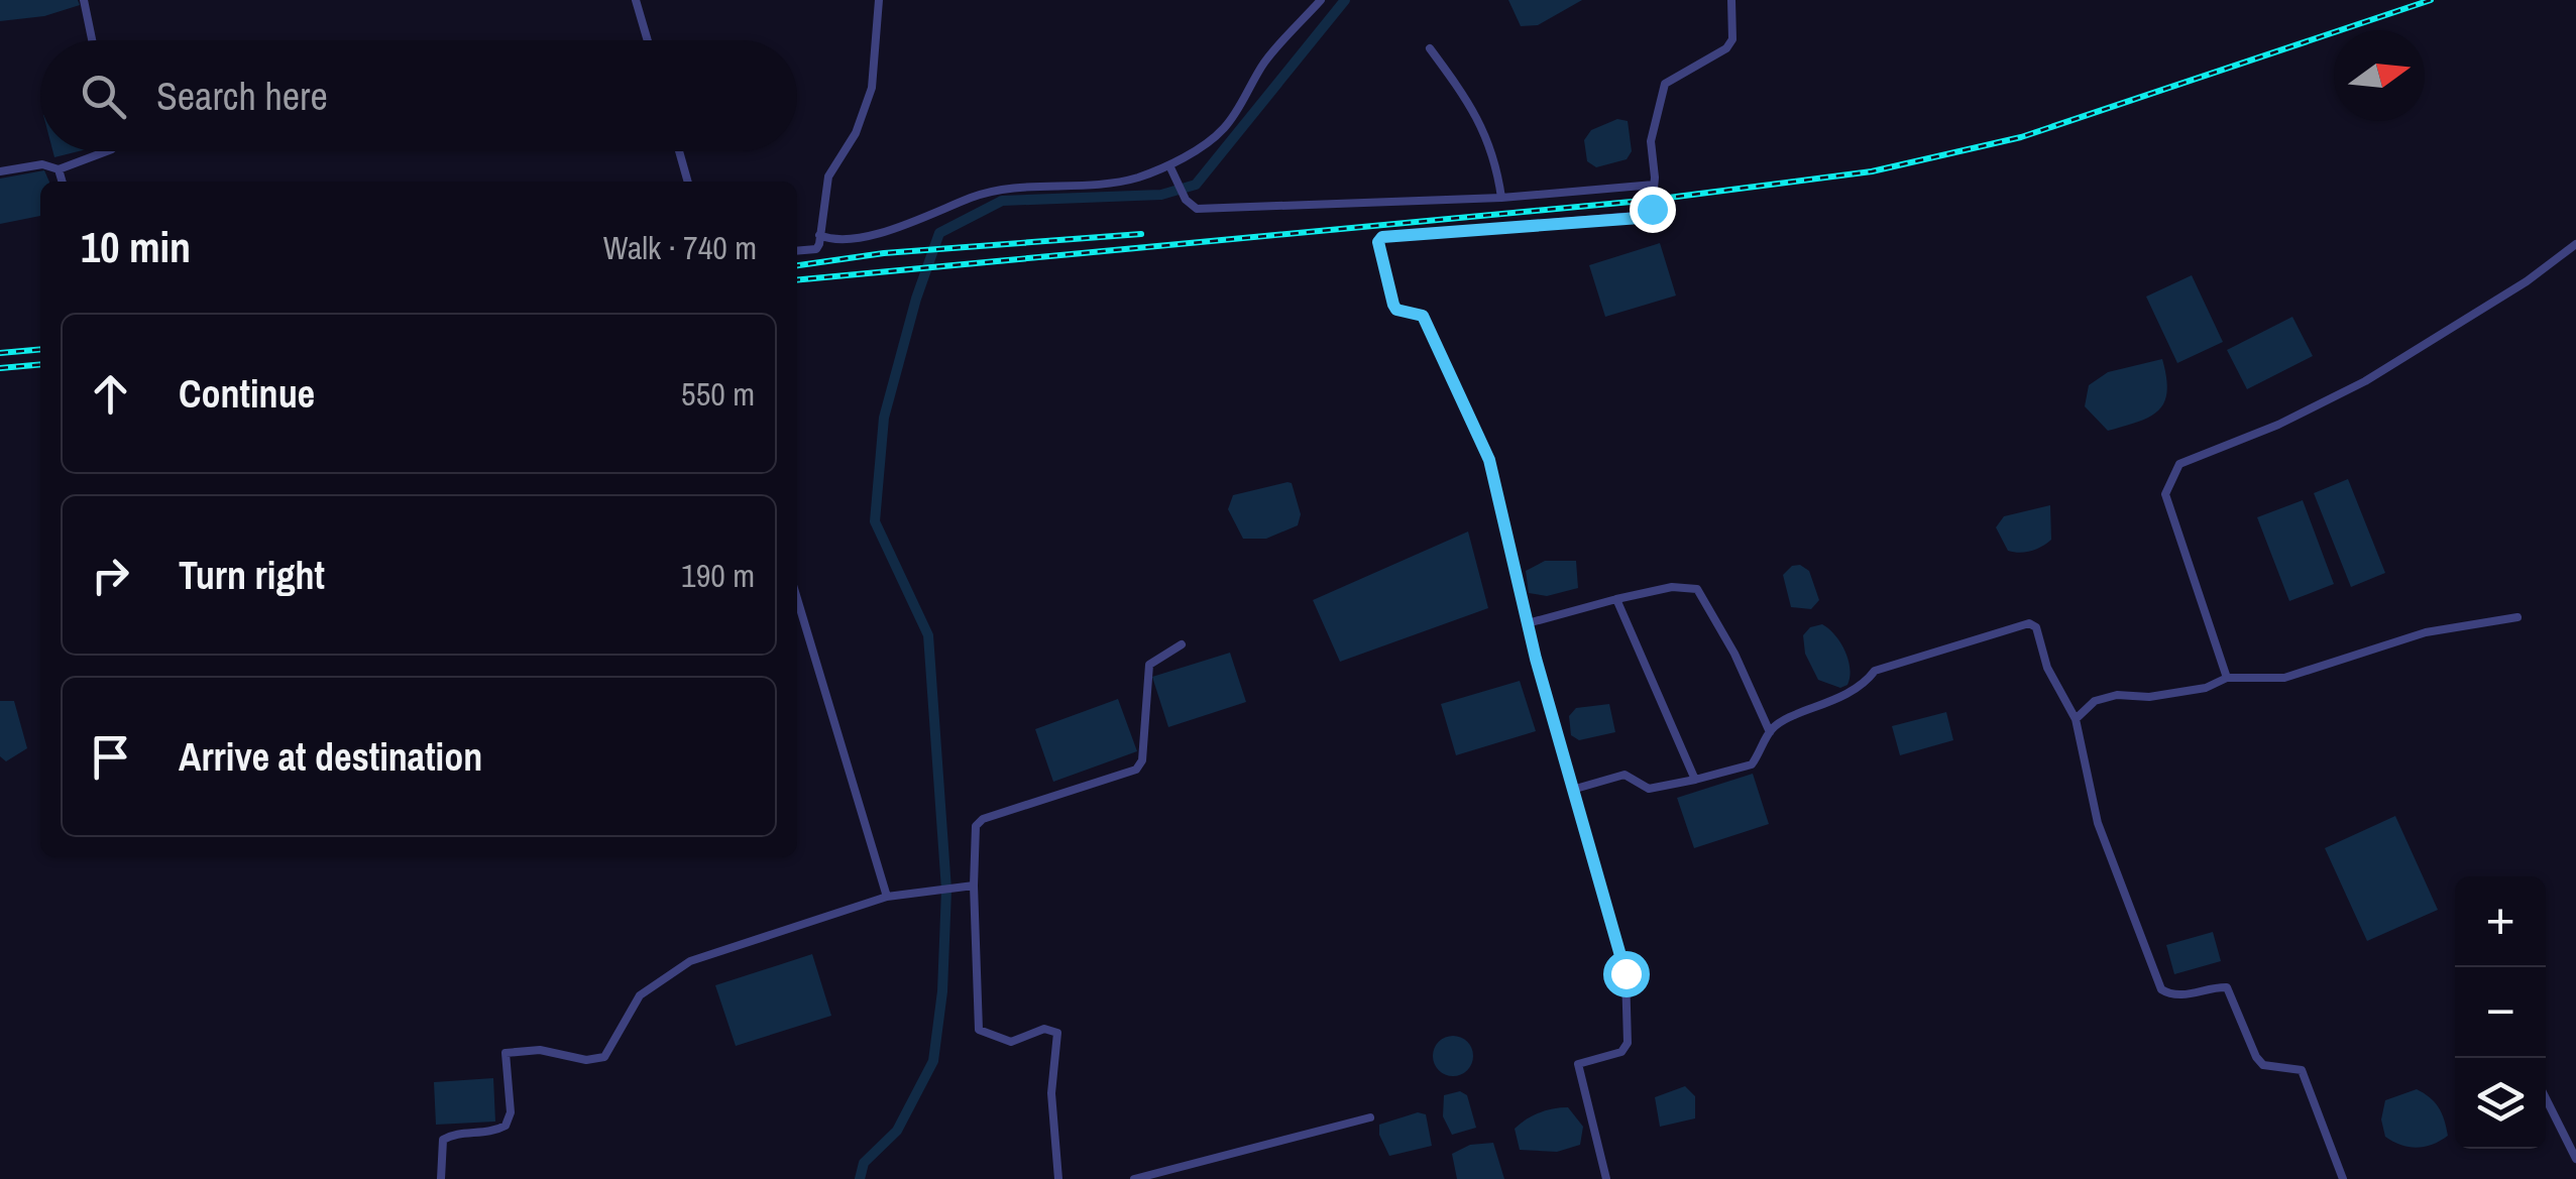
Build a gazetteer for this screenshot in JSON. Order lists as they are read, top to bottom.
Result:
{
  "north": "right",
  "page": {
    "search": "Search here",
    "heading": ["10 min", "Walk · 740 m"],
    "list": [
      ["Continue", "550 m"],
      ["Turn right", "190 m"],
      "Arrive at destination"
    ],
    "map_buttons": ["+", "−"]
  }
}
